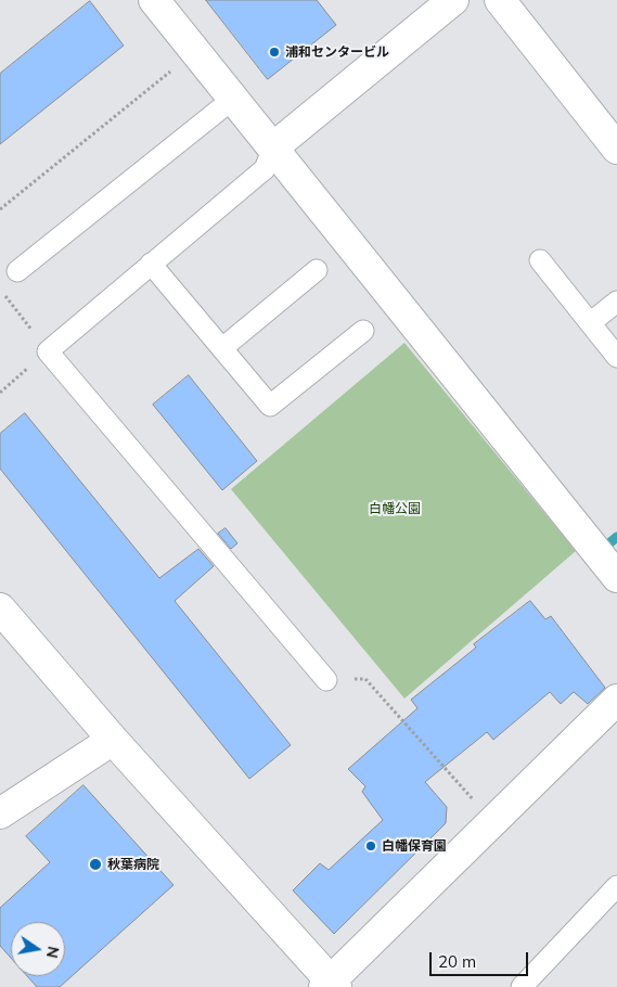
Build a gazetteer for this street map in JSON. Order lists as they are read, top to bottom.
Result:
{
  "parks": ["白幡公園"],
  "places": ["浦和センタービル", "白幡保育園", "秋葉病院"],
  "scale_bar": "20 m",
  "north": "right"
}
